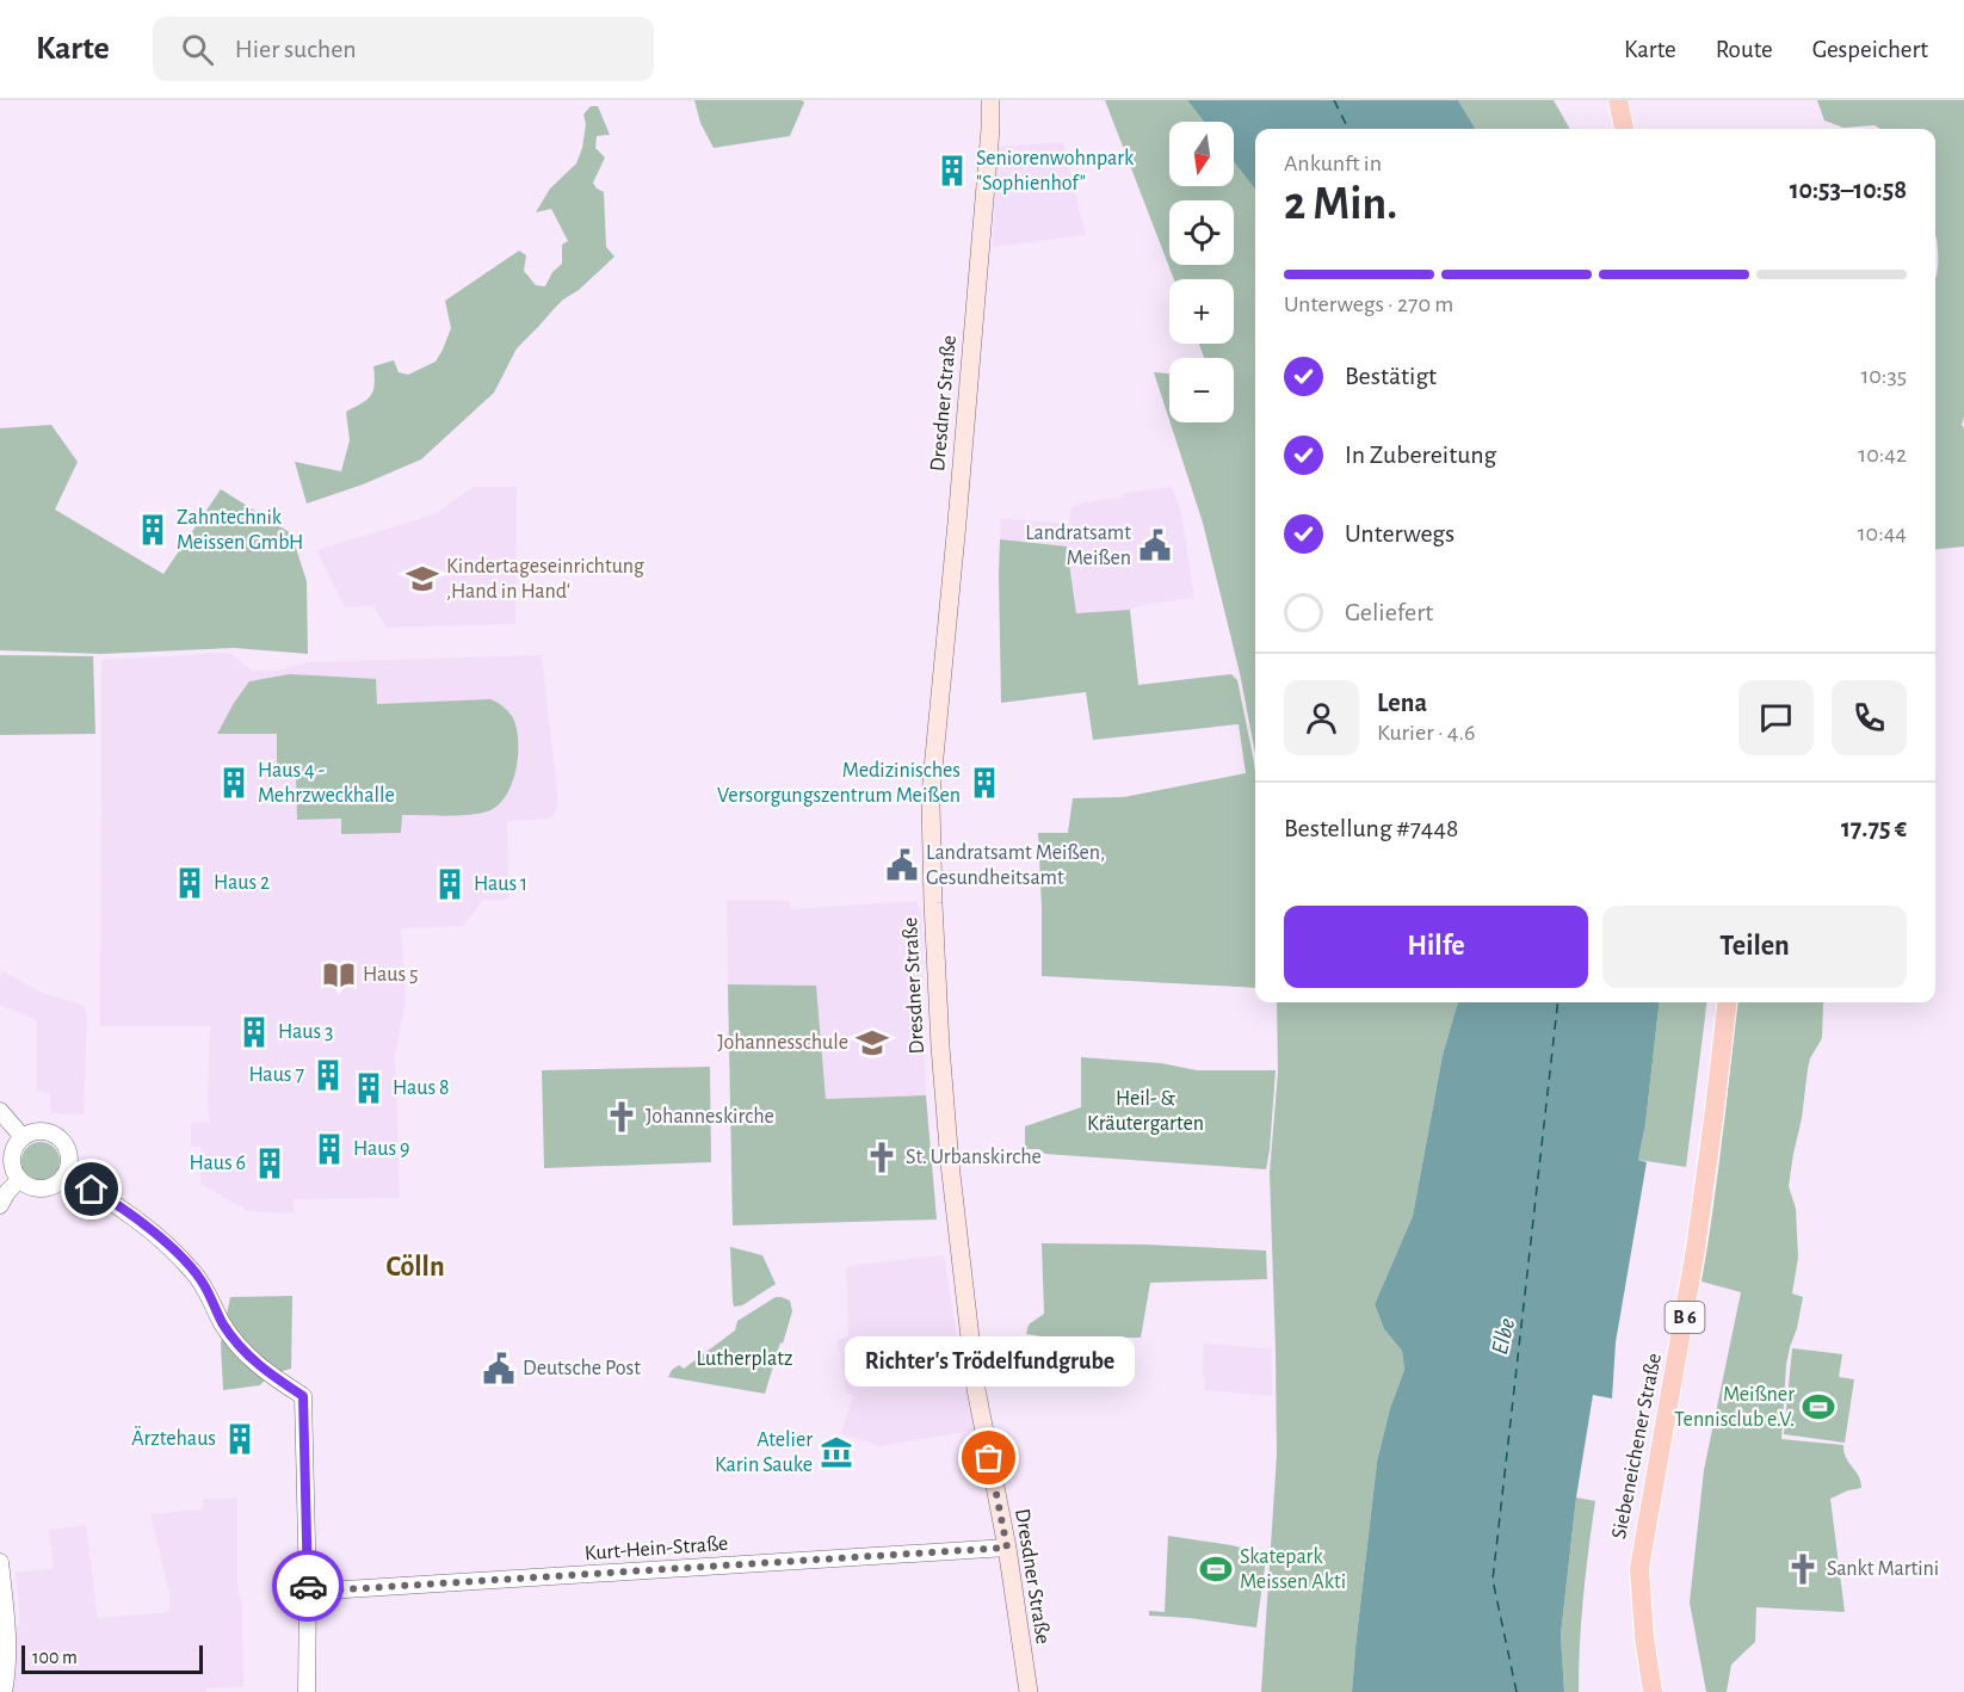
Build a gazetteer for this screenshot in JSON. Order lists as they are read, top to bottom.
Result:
{
  "streets": {
    "main road": ["Dresdner Straße", "B 6", "Siebeneichener Straße"],
    "street": ["Kurt-Hein-Straße"]
  },
  "crossings": [
    ["Dresdner Straße", "Kurt-Hein-Straße"]
  ],
  "districts": ["Cölln"],
  "water": ["Elbe"],
  "parks": ["Heil- & Kräutergarten", "Lutherplatz"],
  "places": {
    "building": [
      "Seniorenwohnpark \"Sophienhof\"",
      "Zahntechnik Meissen GmbH",
      "Haus 4 - Mehrzweckhalle",
      "Medizinisches Versorgungszentrum Meißen",
      "Haus 2",
      "Haus 1",
      "Haus 3",
      "Haus 7",
      "Haus 8",
      "Haus 9",
      "Haus 6",
      "Ärztehaus"
    ],
    "public building": ["Landratsamt Meißen", "Landratsamt Meißen, Gesundheitsamt", "Deutsche Post"],
    "school or university": ["Kindertageseinrichtung ‚Hand in Hand‘", "Johannesschule"],
    "library": ["Haus 5"],
    "church": ["Johanneskirche", "St. Urbanskirche", "Sankt Martini"],
    "sports": ["Meißner Tennisclub e.V.", "Skatepark Meissen Akti"],
    "museum": ["Atelier Karin Sauke"],
    "other": ["Richter's Trödelfundgrube"]
  },
  "scale_bar": "100 m",
  "north": "bottom",
  "page": {
    "header": "Karte",
    "search": "Hier suchen",
    "nav": ["Karte", "Route", "Gespeichert"],
    "map_buttons": ["+", "−"],
    "heading": ["2 Min.", "Ankunft in", "10:53–10:58"],
    "panel": [
      "Lena",
      "Kurier · 4.6",
      "Bestellung #7448",
      "17.75 €"
    ],
    "bar": "Unterwegs · 270 m",
    "list": [
      ["Bestätigt", "10:35"],
      ["In Zubereitung", "10:42"],
      ["Unterwegs", "10:44"],
      "Geliefert"
    ],
    "buttons": ["Hilfe", "Teilen"],
    "bubble": "Richter's Trödelfundgrube",
    "scale": "100 m"
  }
}
